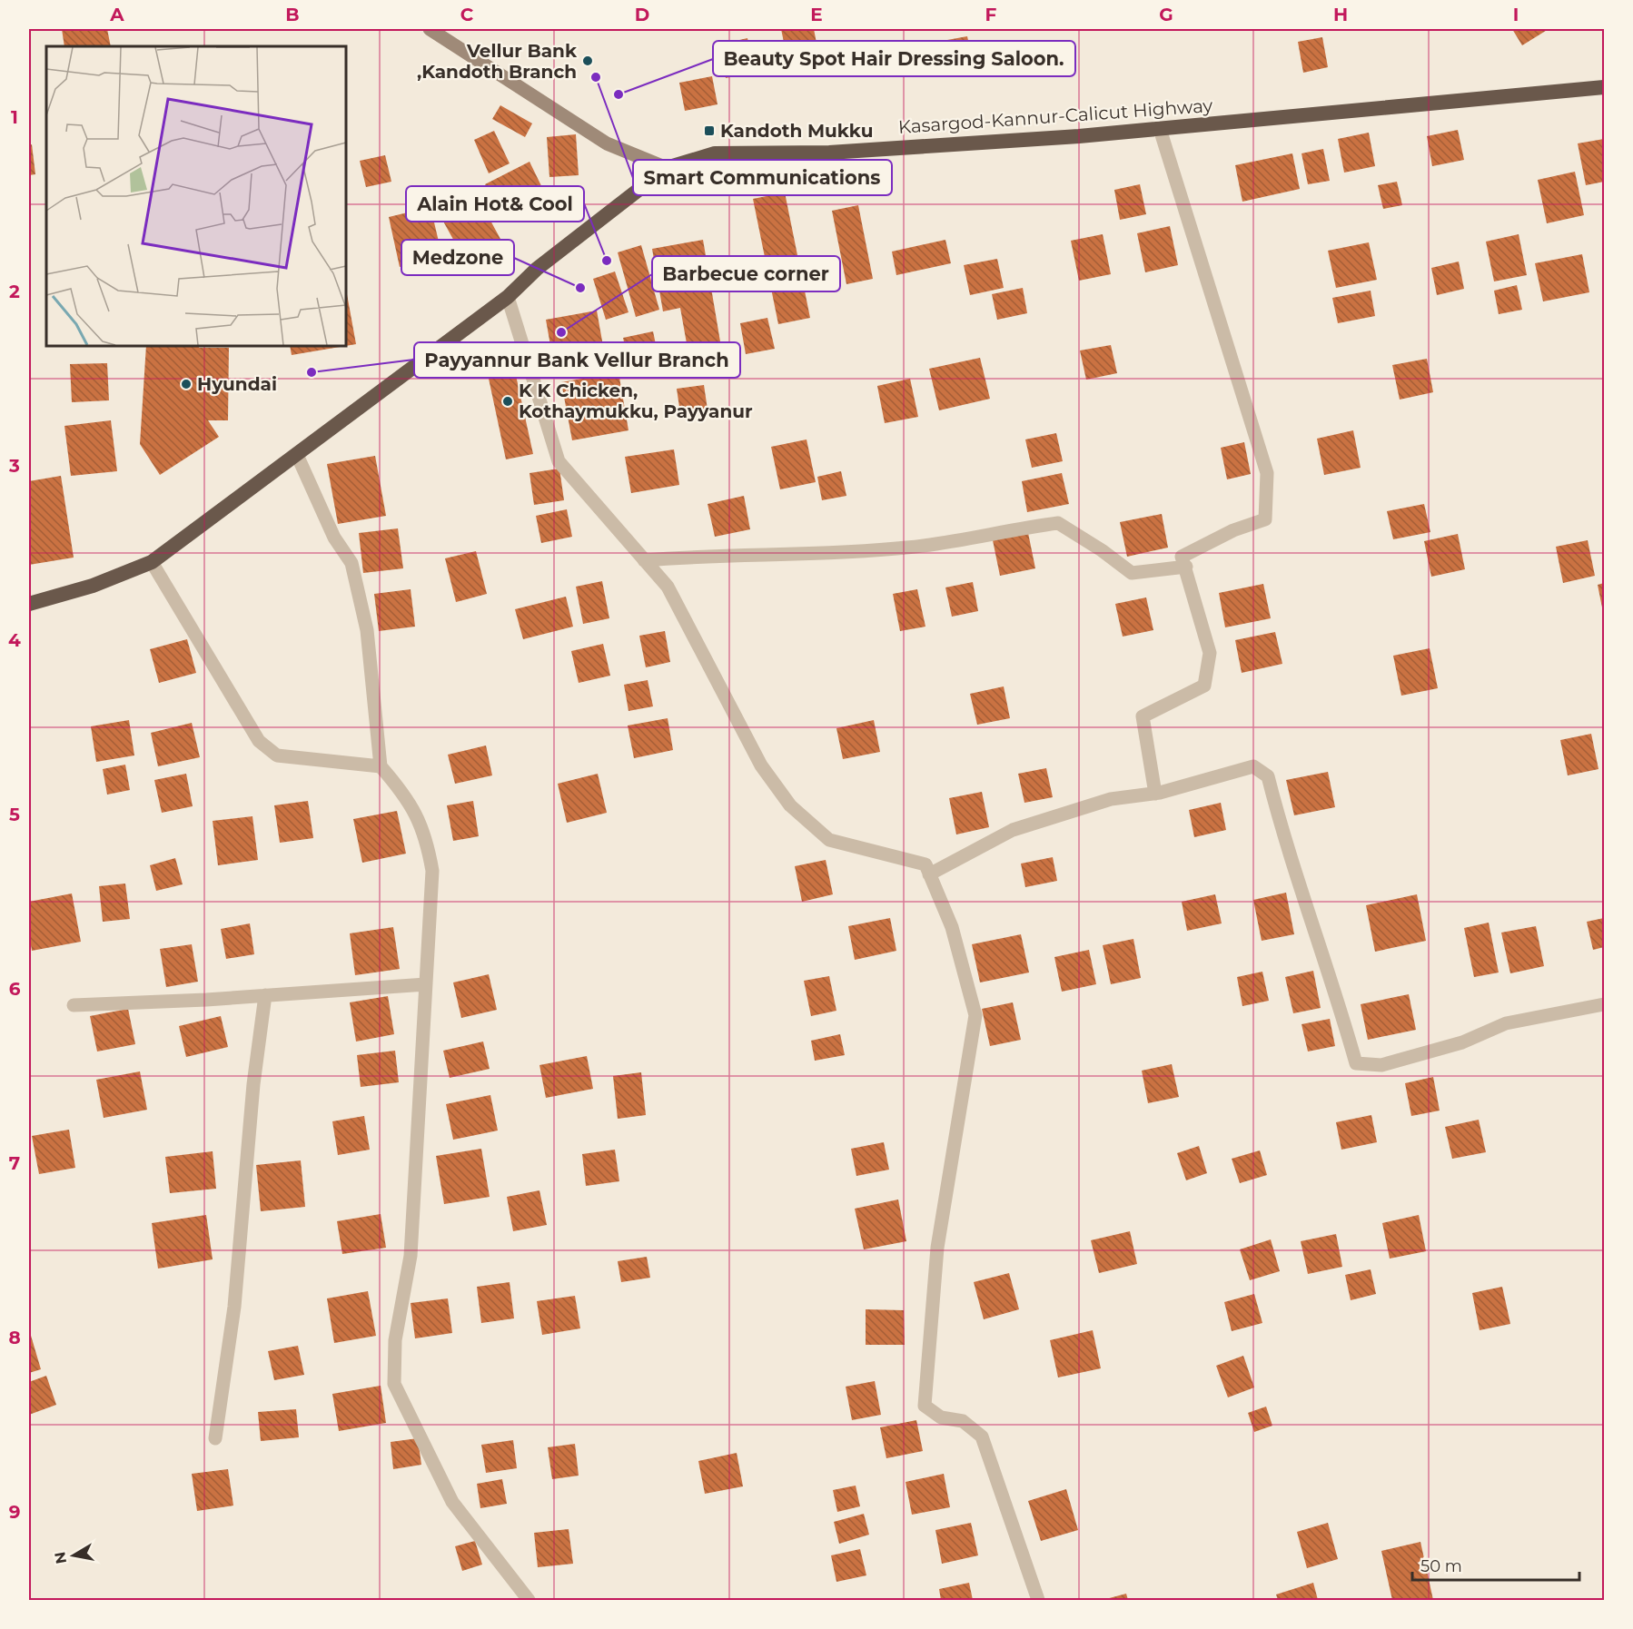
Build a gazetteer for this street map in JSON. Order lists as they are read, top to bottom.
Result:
{
  "streets": {
    "highway": ["Kasargod-Kannur-Calicut Highway"]
  },
  "places": {
    "other": [
      "Vellur Bank ,Kandoth Branch",
      "Smart Communications",
      "Beauty Spot Hair Dressing Saloon.",
      "Alain Hot& Cool",
      "Medzone",
      "Barbecue corner",
      "Payyannur Bank Vellur Branch",
      "Hyundai",
      "K K Chicken, Kothaymukku, Payyanur"
    ],
    "transit": ["Kandoth Mukku"]
  },
  "scale_bar": "50 m",
  "north": "left",
  "grid": {
    "columns": [
      "A",
      "B",
      "C",
      "D",
      "E",
      "F",
      "G",
      "H",
      "I"
    ],
    "rows": [
      "1",
      "2",
      "3",
      "4",
      "5",
      "6",
      "7",
      "8",
      "9"
    ]
  }
}
